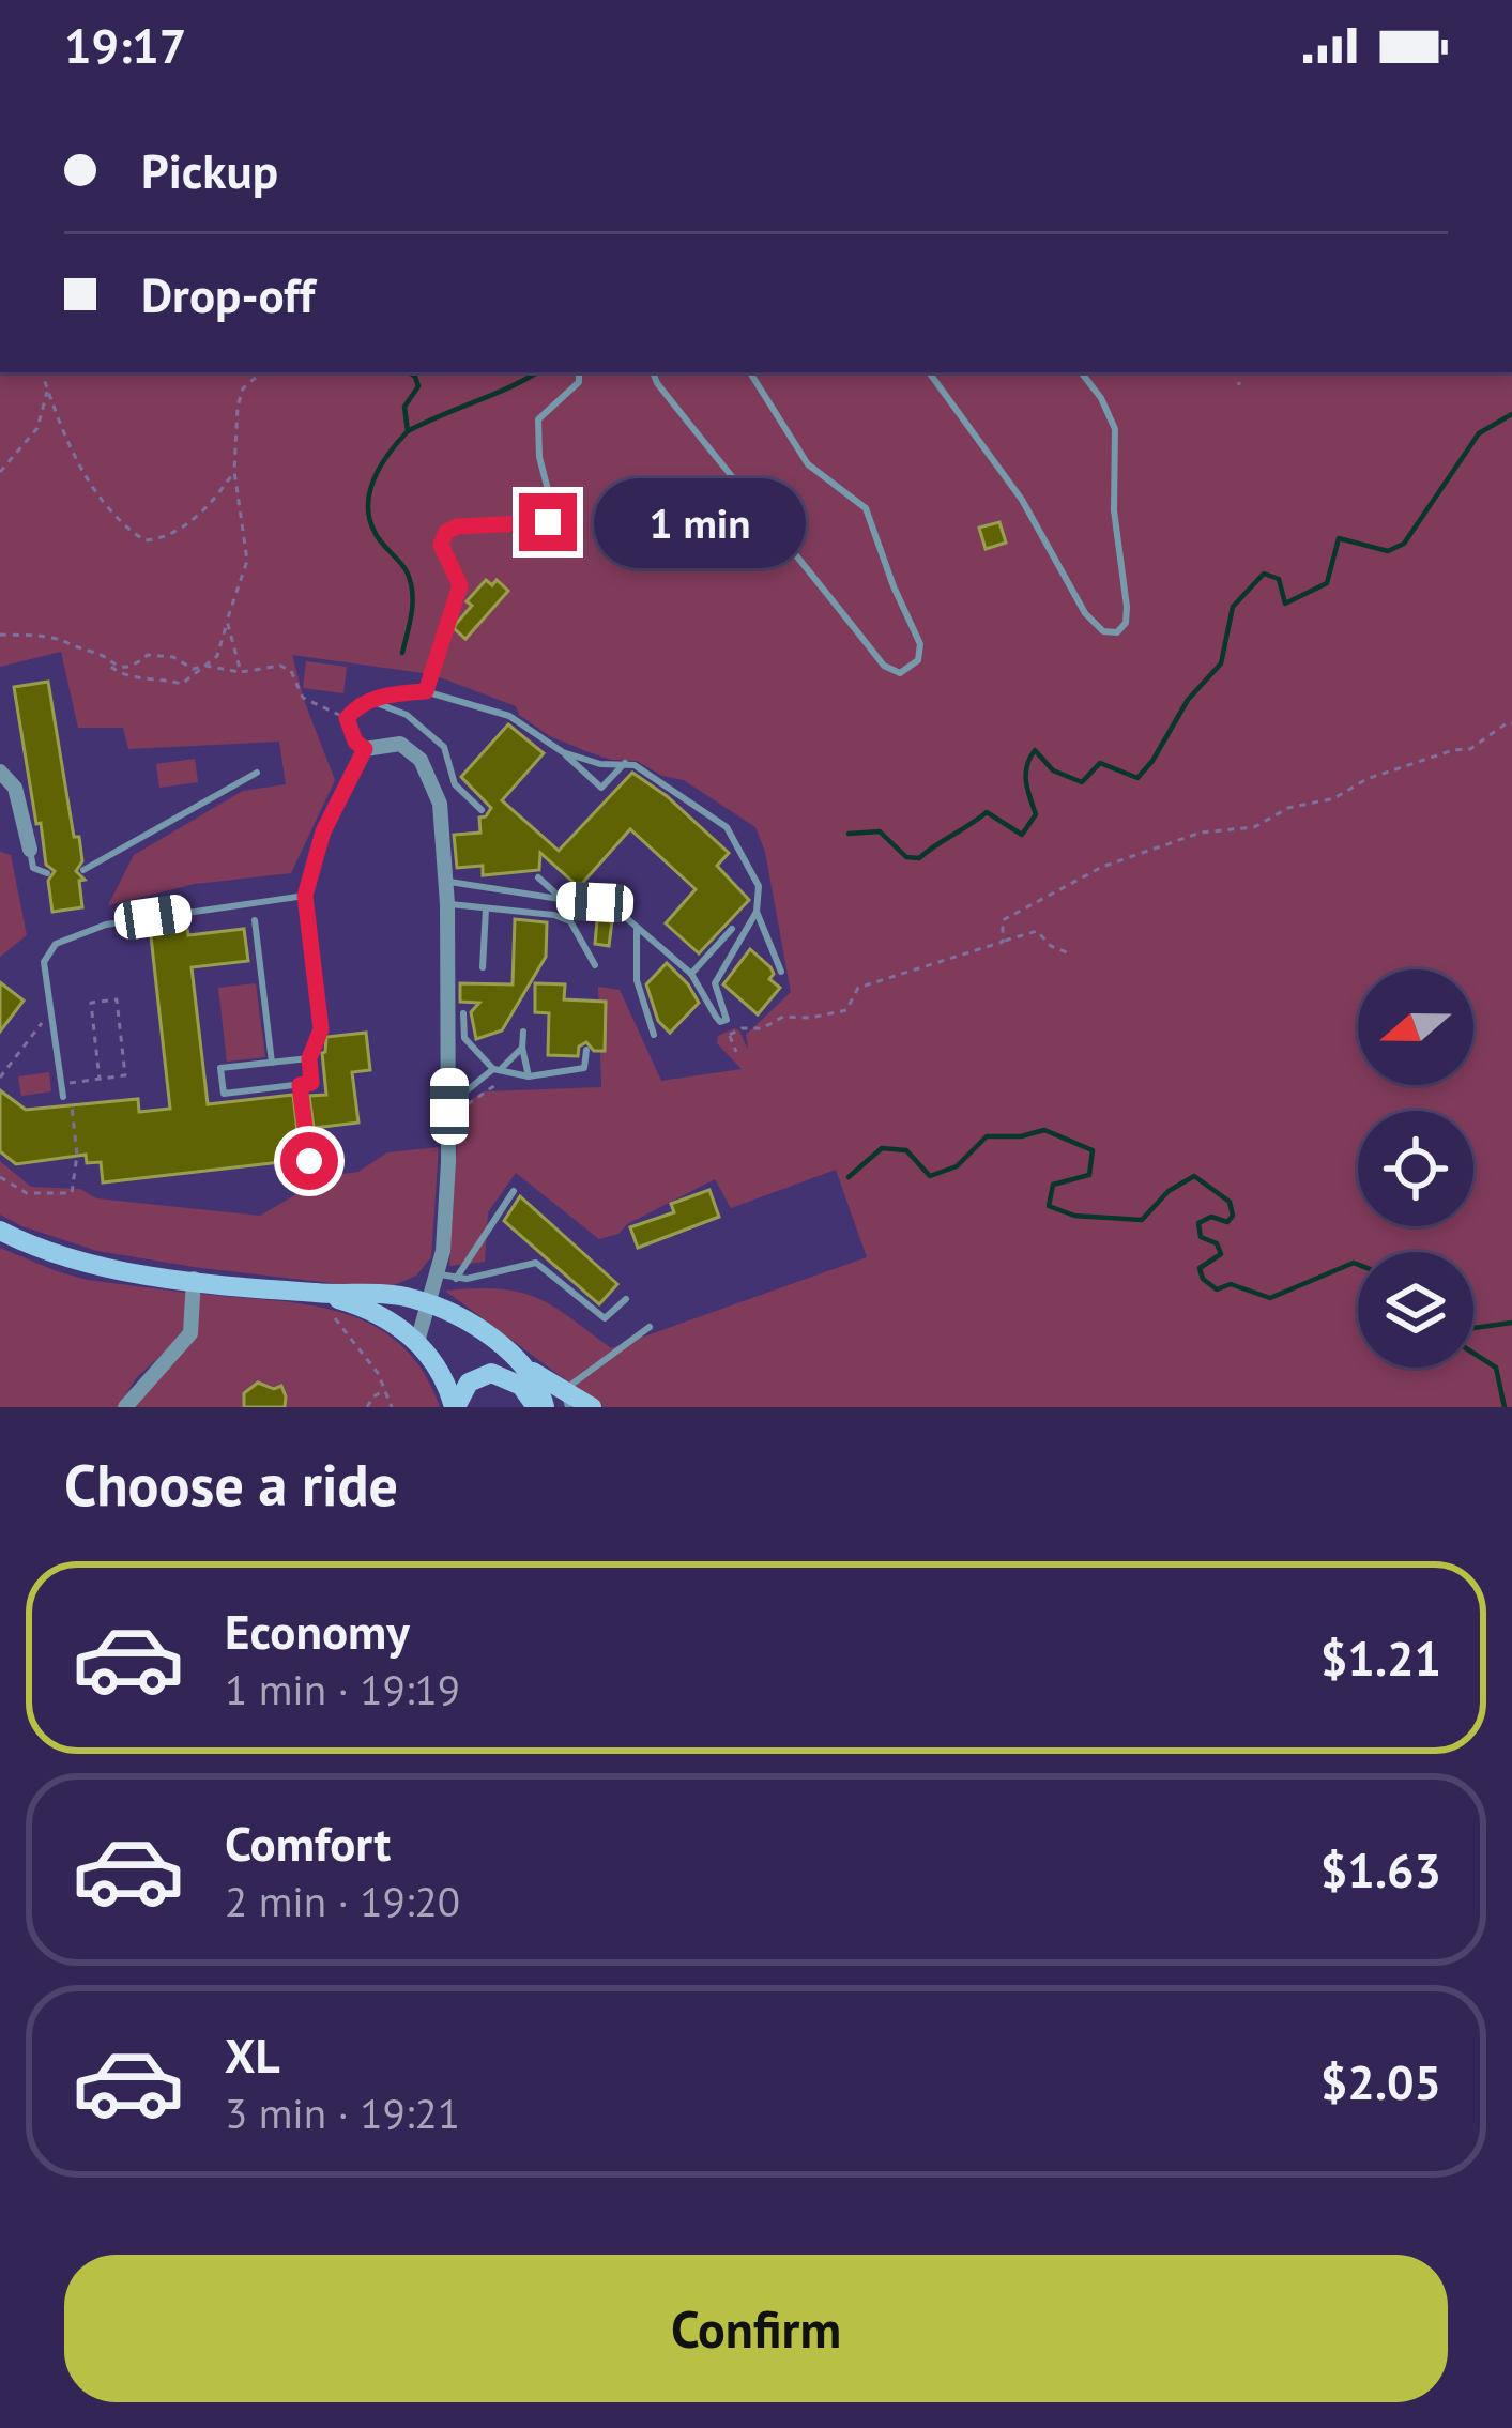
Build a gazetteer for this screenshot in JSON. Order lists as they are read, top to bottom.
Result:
{
  "north": "left",
  "page": {
    "status": "19:17",
    "banner": ["Pickup", "Drop-off"],
    "bubble": "1 min",
    "heading": "Choose a ride",
    "list": [
      {
        "name": "Economy",
        "note": "1 min · 19:19",
        "value": "$1.21"
      },
      {
        "name": "Comfort",
        "note": "2 min · 19:20",
        "value": "$1.63"
      },
      {
        "name": "XL",
        "note": "3 min · 19:21",
        "value": "$2.05"
      }
    ],
    "buttons": "Confirm"
  }
}
